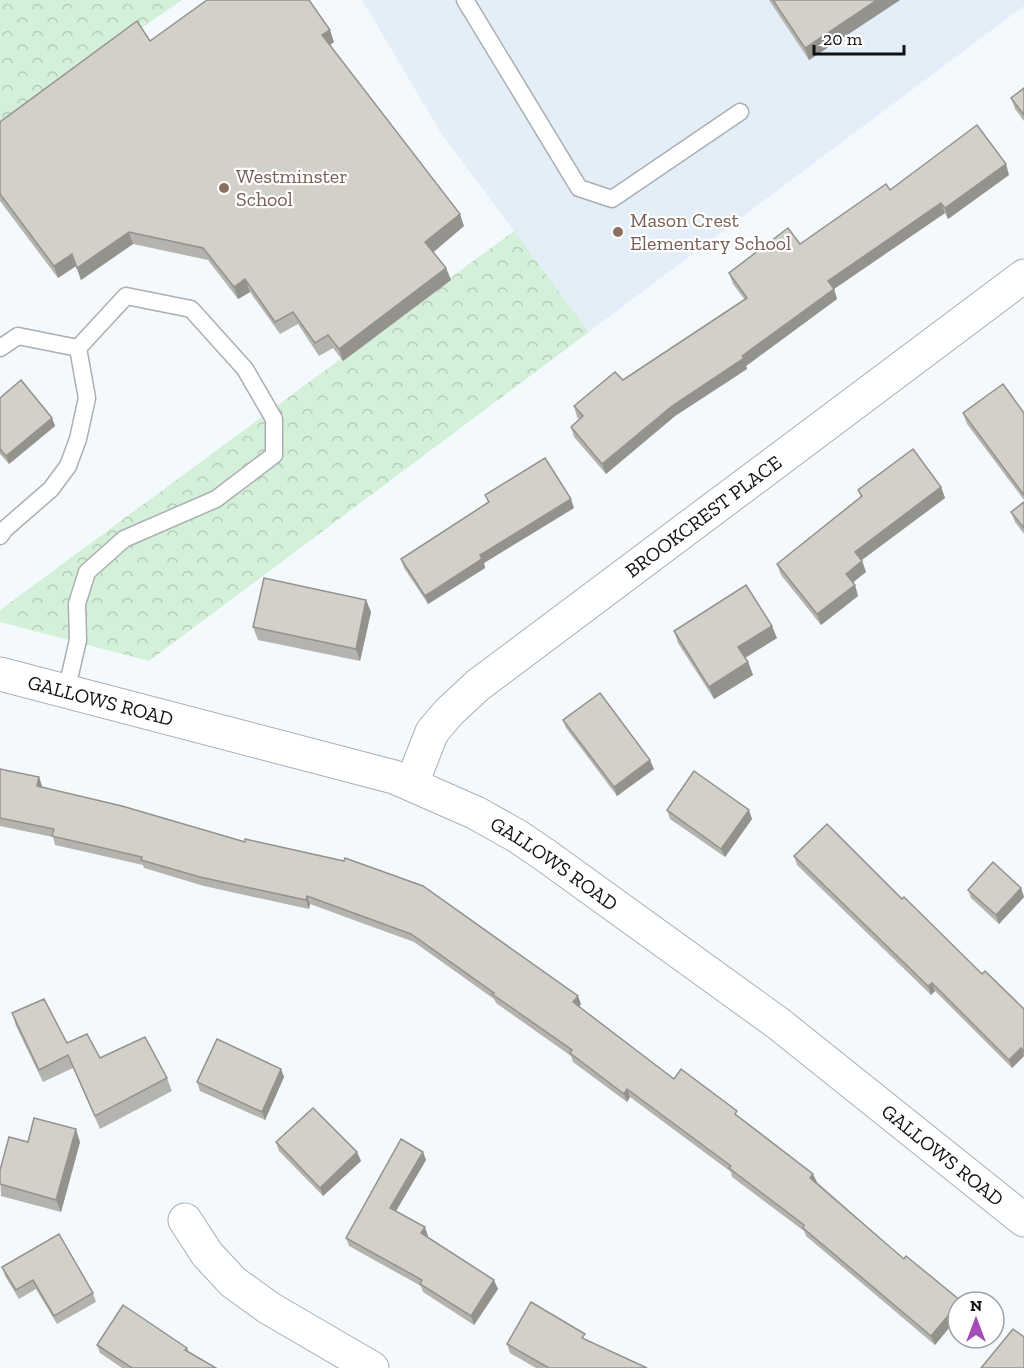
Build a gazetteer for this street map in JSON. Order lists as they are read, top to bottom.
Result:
{
  "streets": {
    "main road": ["BROOKCREST PLACE", "GALLOWS ROAD"]
  },
  "crossings": [
    ["BROOKCREST PLACE", "GALLOWS ROAD"]
  ],
  "places": ["Westminster School", "Mason Crest Elementary School"],
  "scale_bar": "20 m",
  "north": "top"
}
